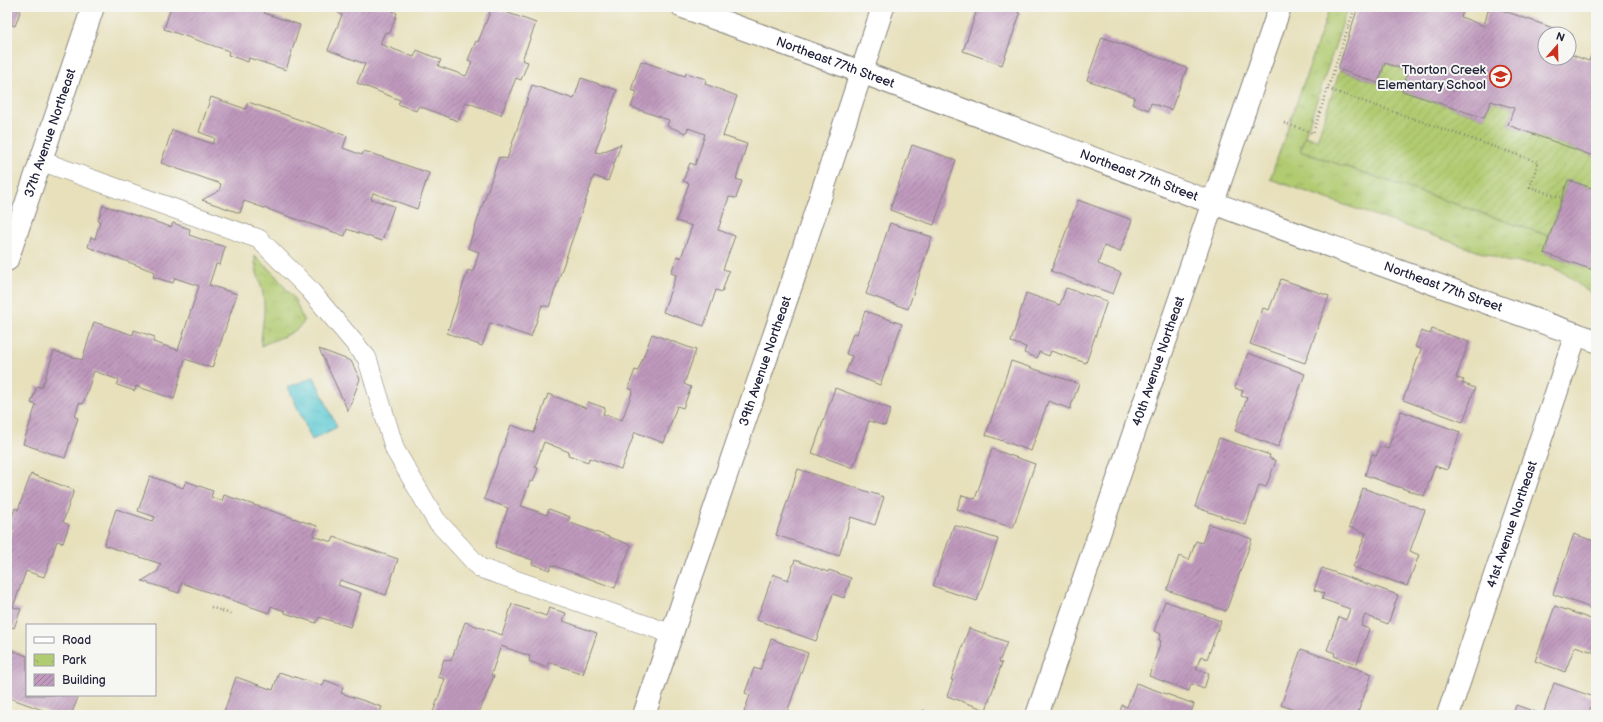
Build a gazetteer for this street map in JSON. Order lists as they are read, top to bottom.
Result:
{
  "streets": {
    "street": [
      "Northeast 77th Street",
      "37th Avenue Northeast",
      "40th Avenue Northeast",
      "39th Avenue Northeast",
      "41st Avenue Northeast"
    ]
  },
  "crossings": [
    ["Northeast 77th Street", "40th Avenue Northeast"],
    ["Northeast 77th Street", "39th Avenue Northeast"],
    ["Northeast 77th Street", "41st Avenue Northeast"]
  ],
  "places": {
    "school or university": ["Thorton Creek Elementary School"]
  },
  "legend": ["Road", "Park", "Building"],
  "north": "top"
}
